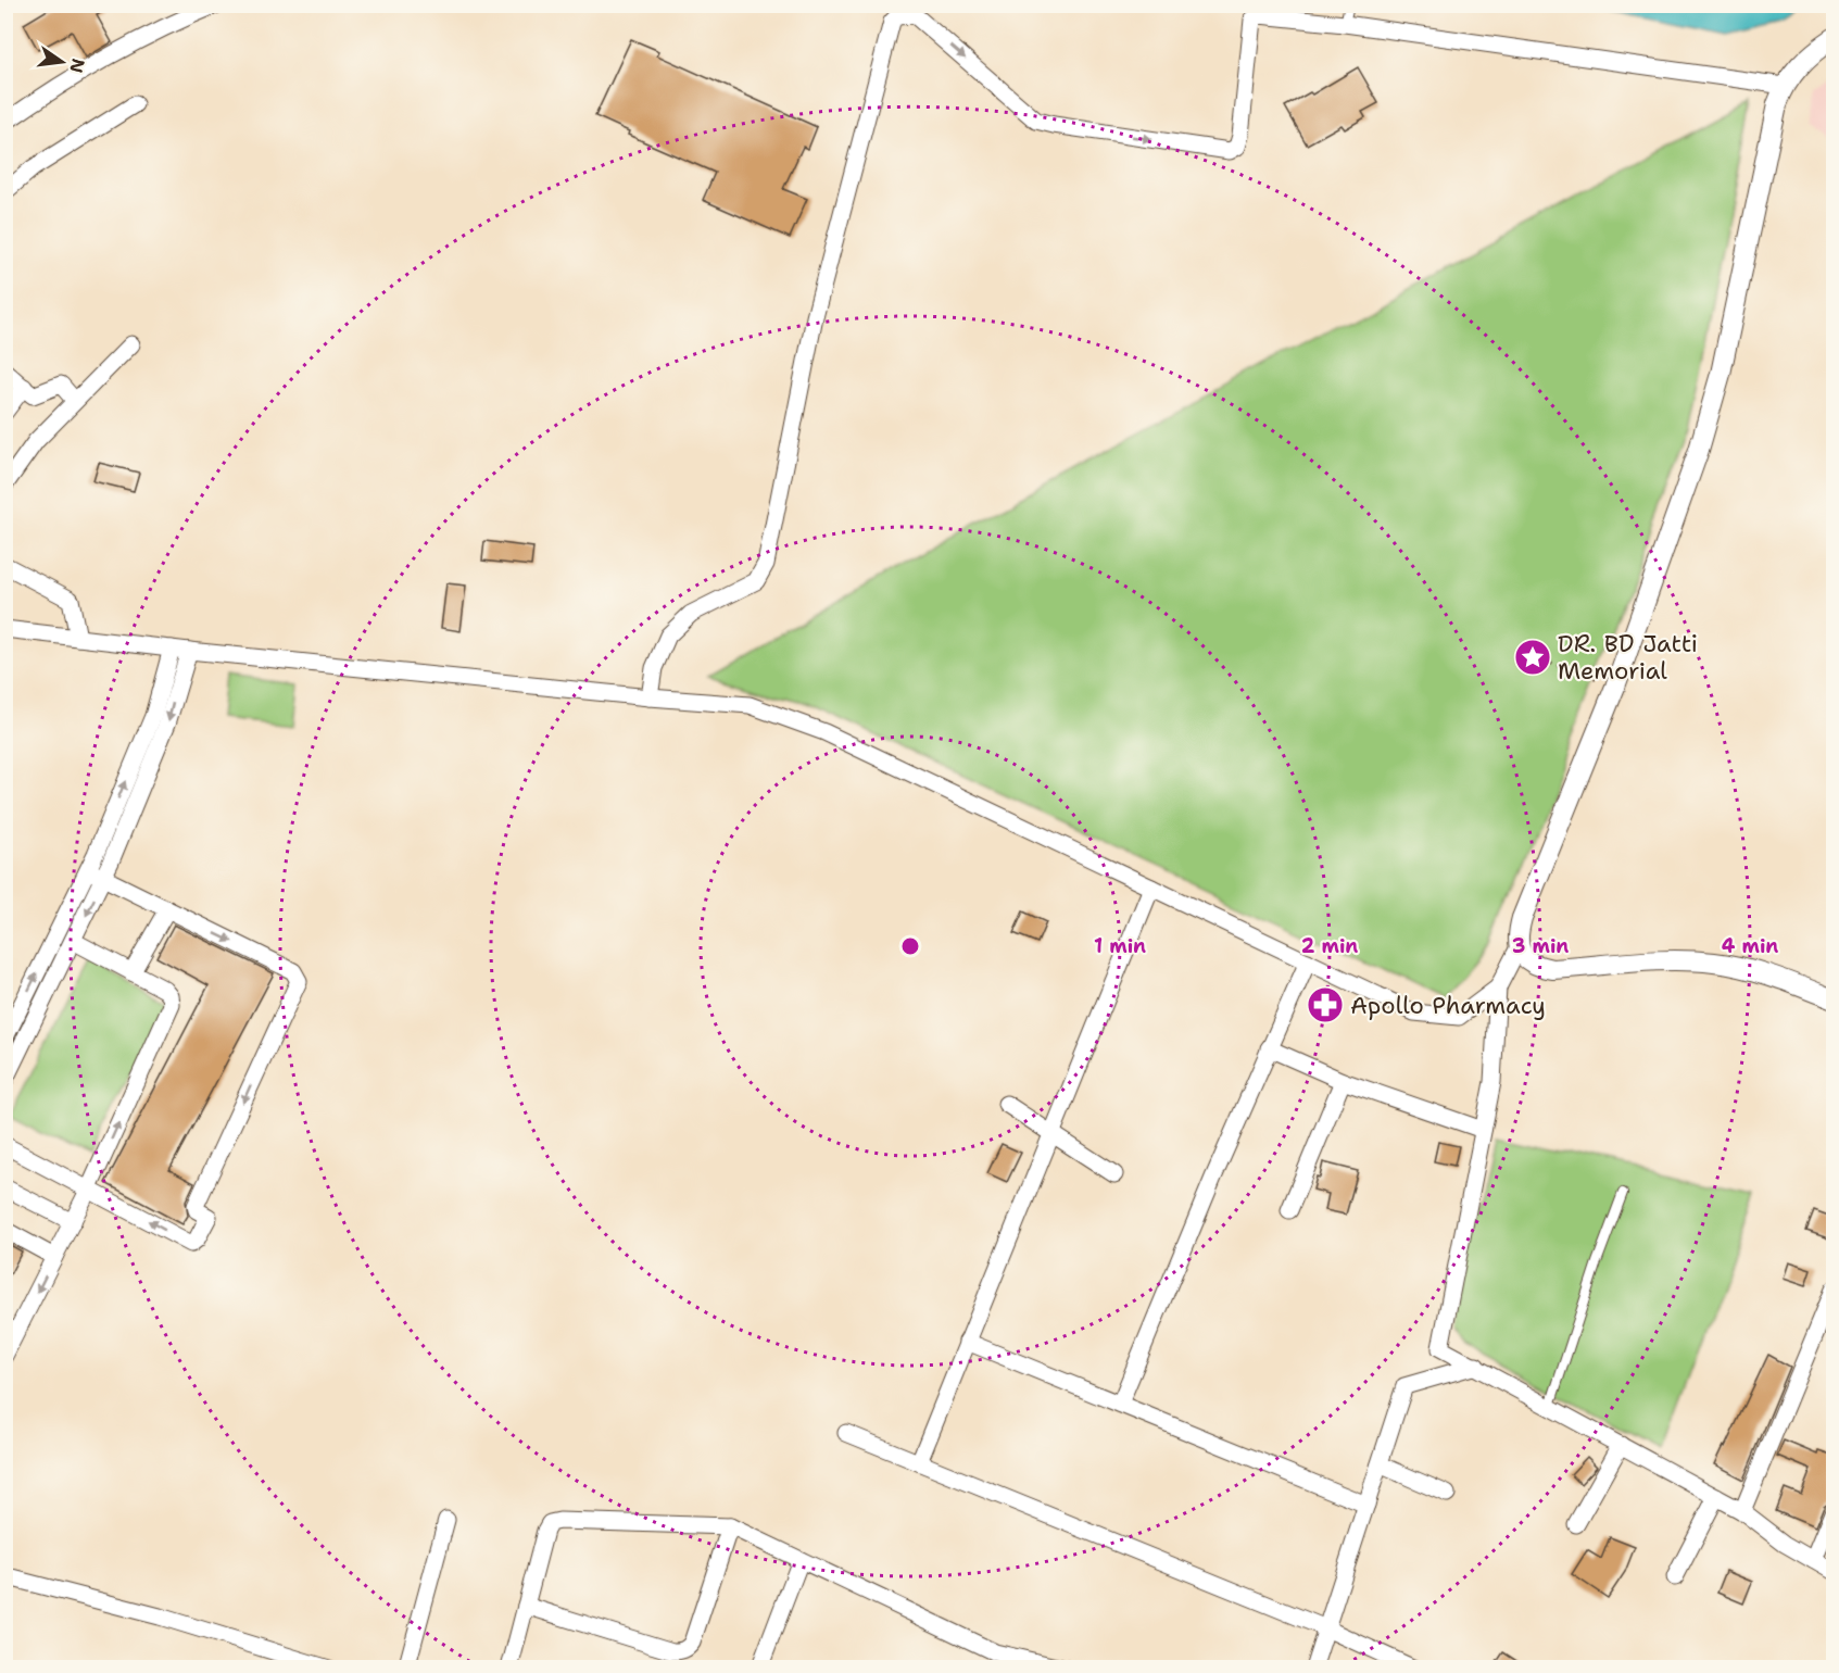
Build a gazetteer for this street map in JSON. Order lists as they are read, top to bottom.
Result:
{
  "places": {
    "place": ["DR. BD Jatti Memorial"],
    "pharmacy": ["Apollo Pharmacy"]
  },
  "north": "right",
  "rings": [
    "1 min",
    "2 min",
    "3 min",
    "4 min"
  ]
}
